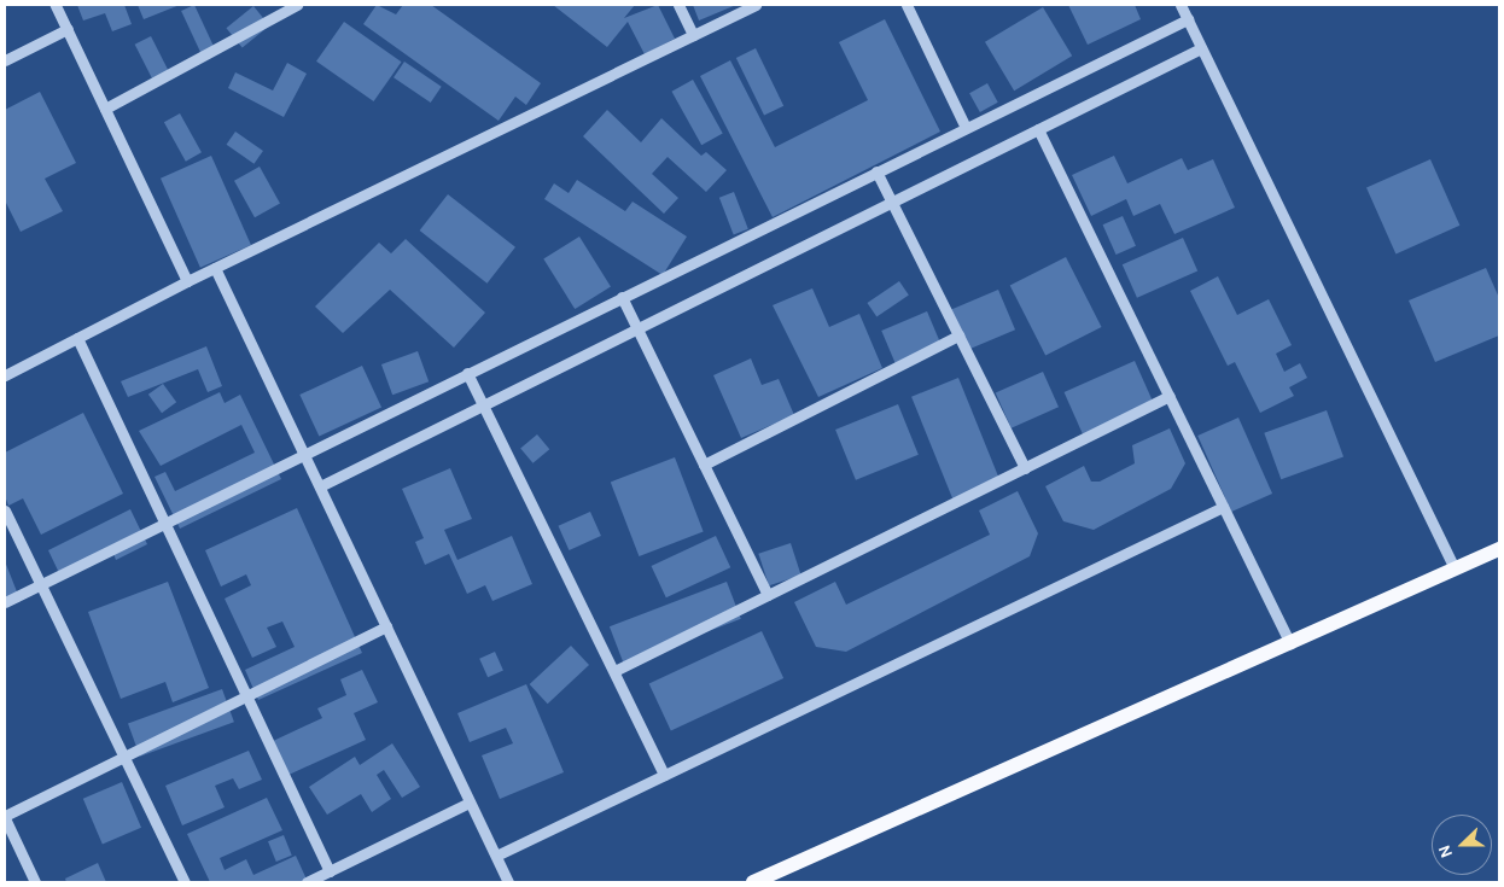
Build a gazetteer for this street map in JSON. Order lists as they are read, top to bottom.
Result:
{
  "north": "left"
}
